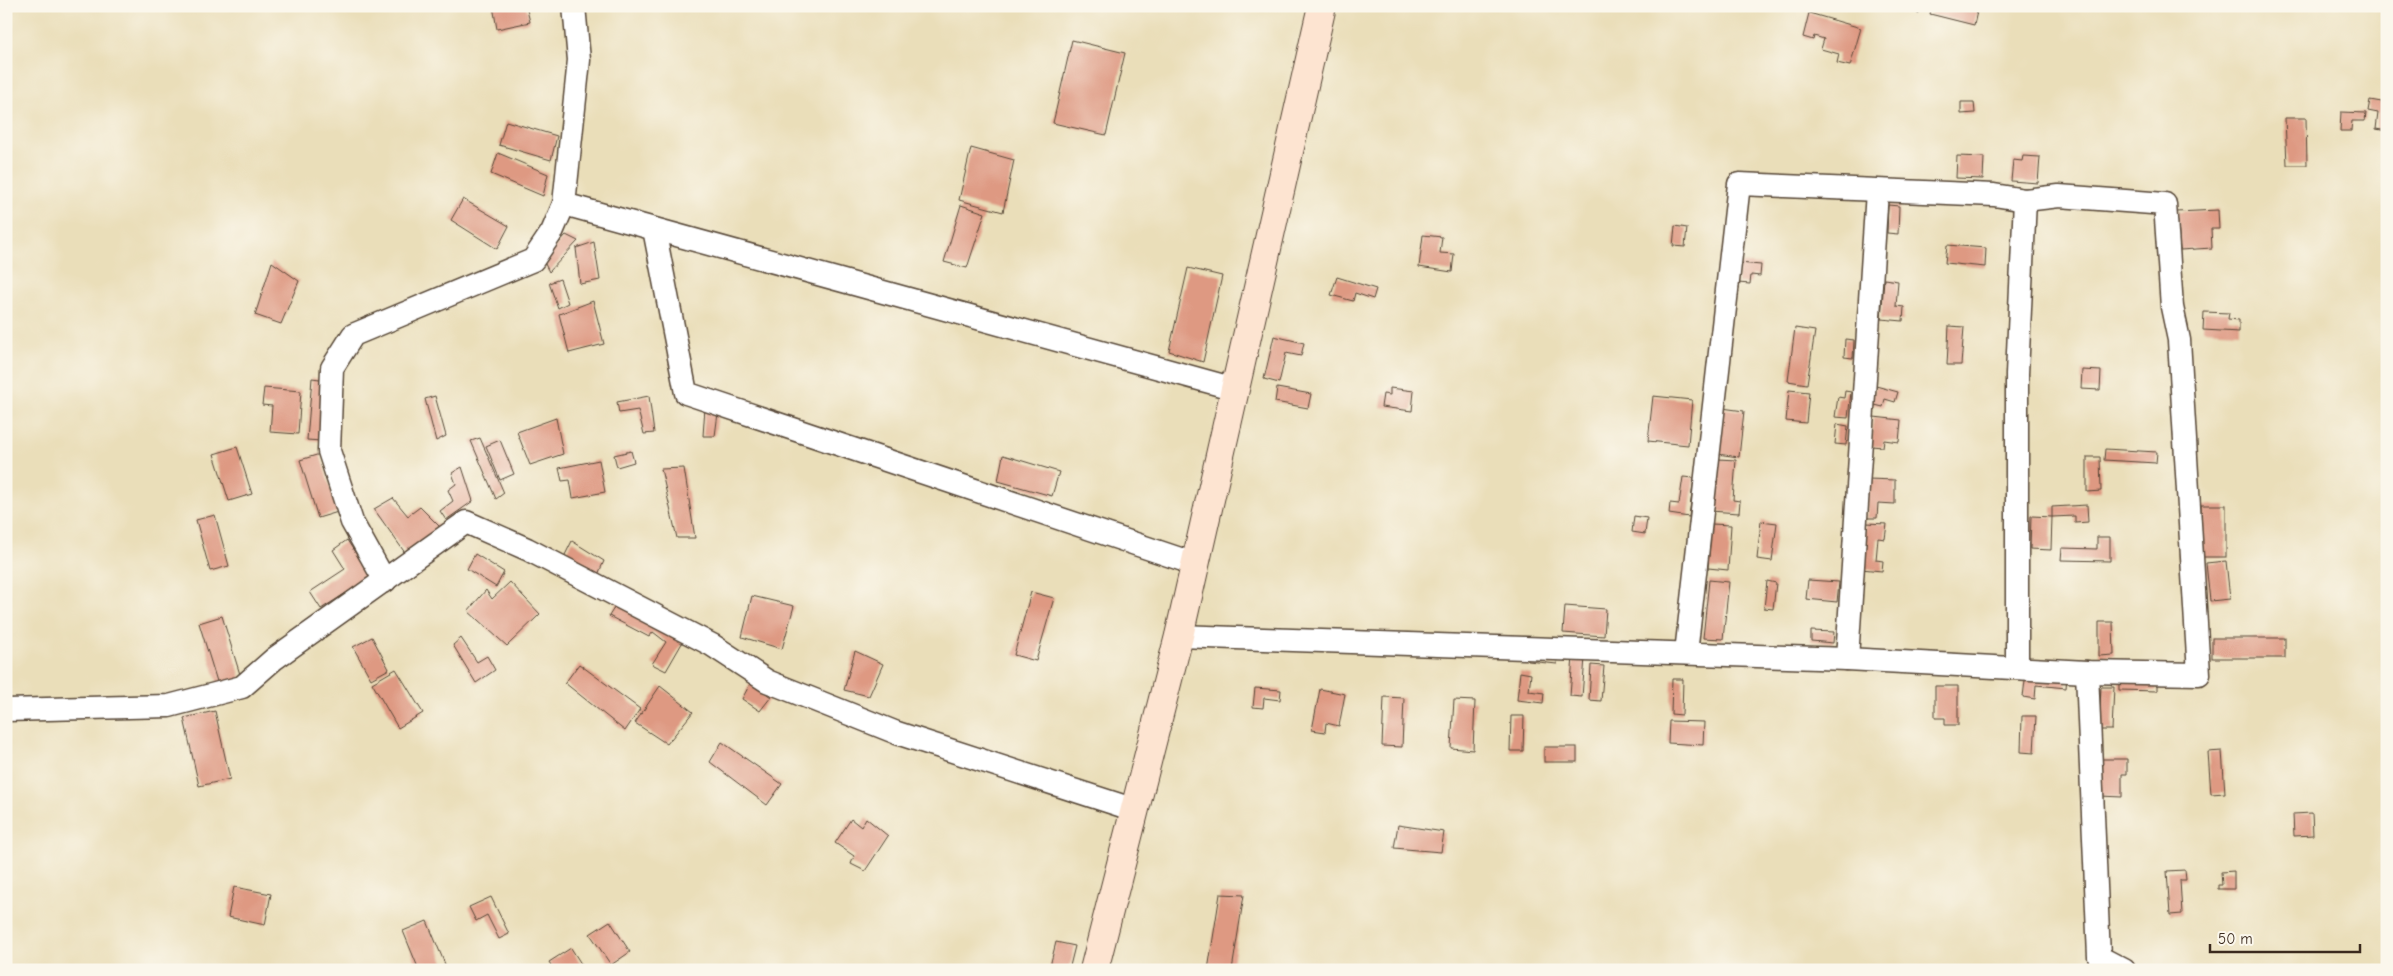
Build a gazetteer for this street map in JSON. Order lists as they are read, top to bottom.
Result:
{
  "scale_bar": "50 m"
}
